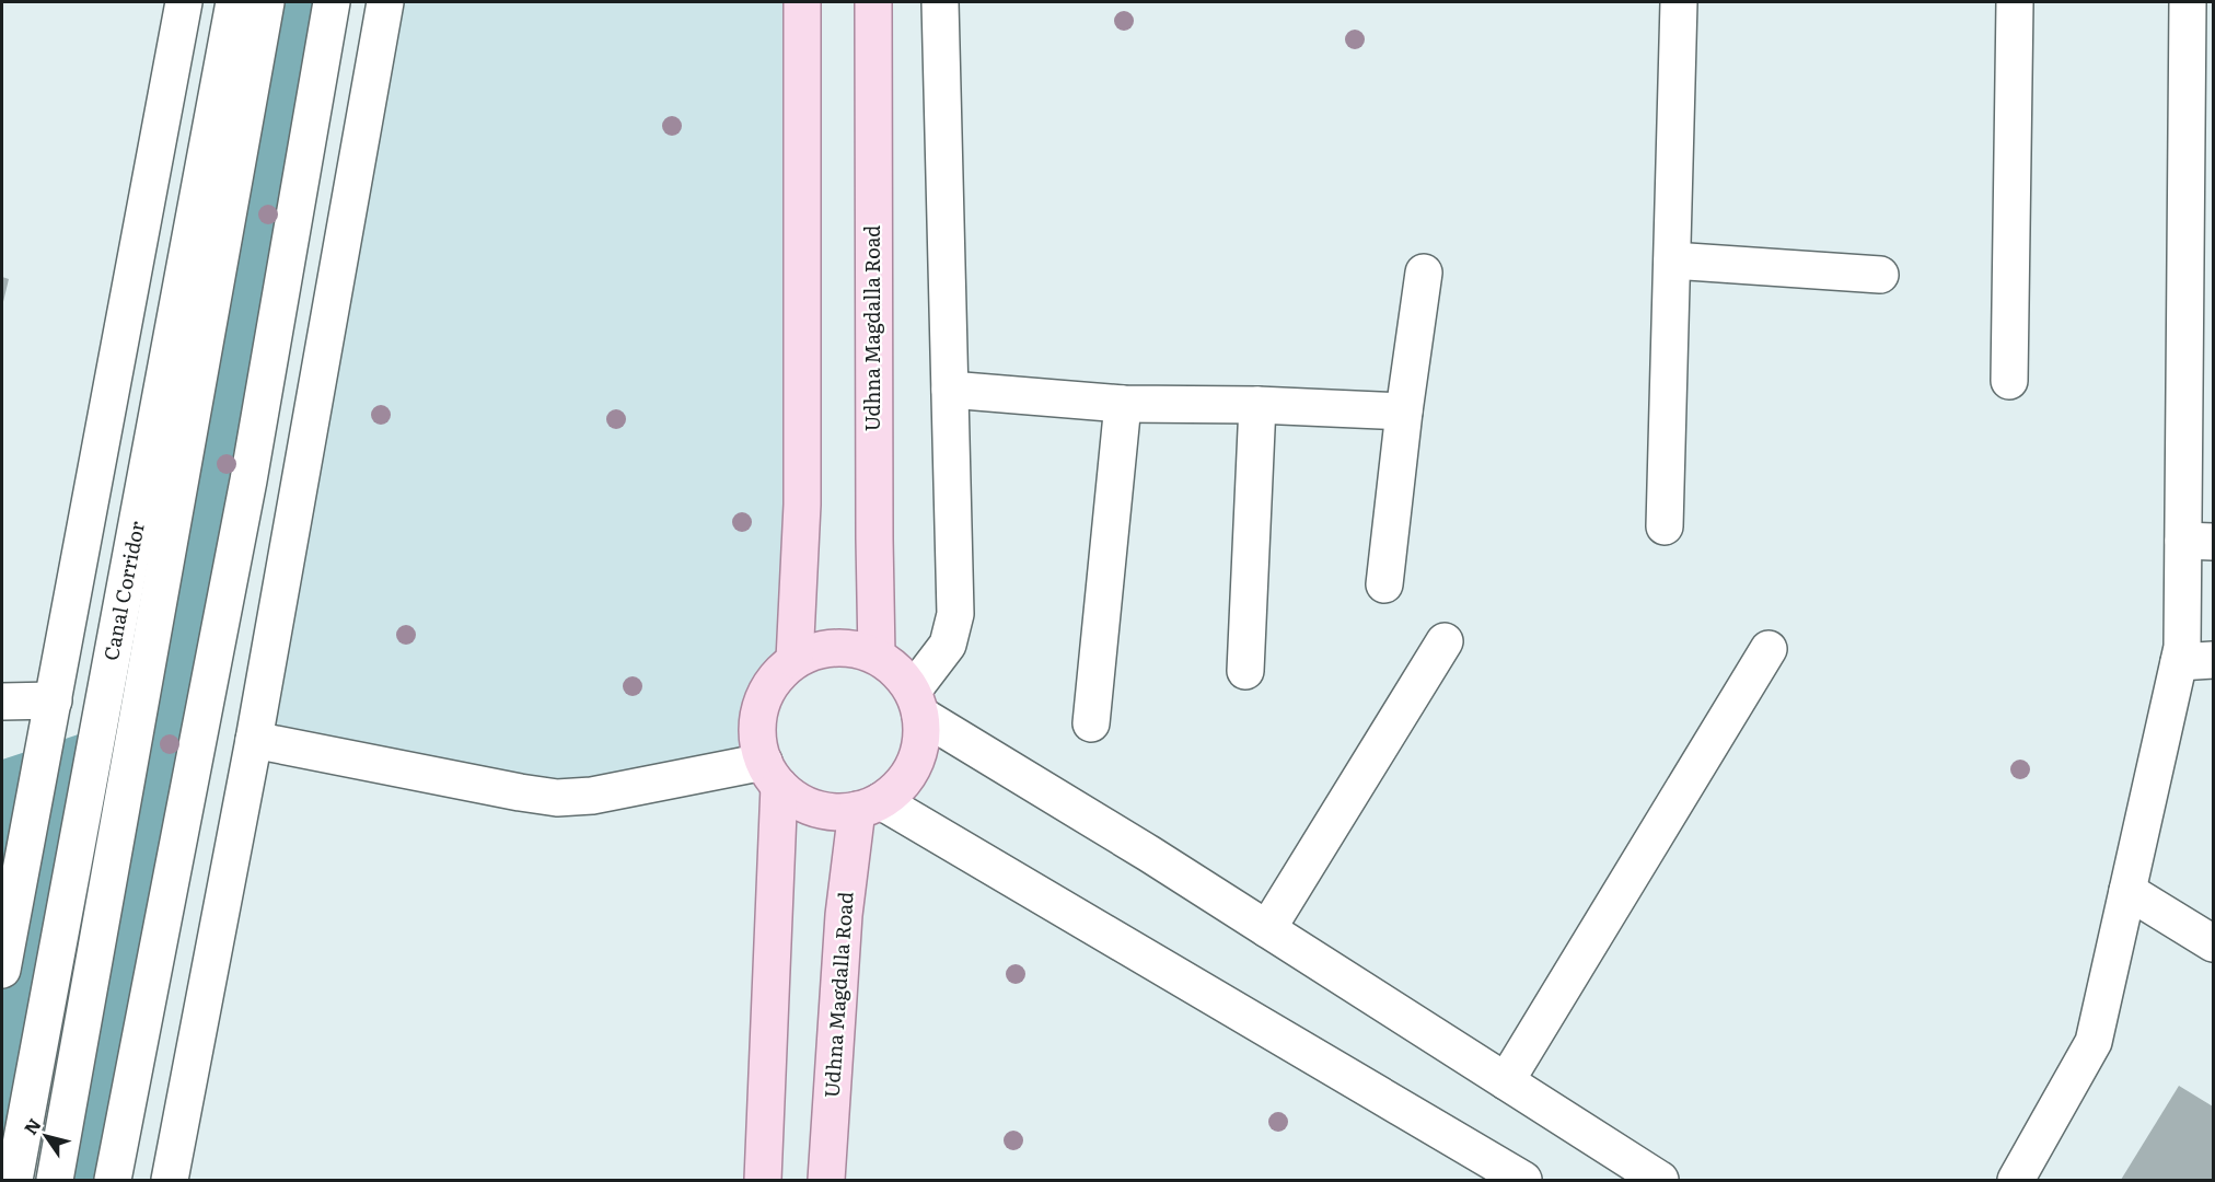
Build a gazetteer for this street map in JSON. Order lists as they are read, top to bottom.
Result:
{
  "streets": {
    "main road": ["Udhna Magdalla Road"],
    "street": ["Canal Corridor"]
  },
  "north": "top left"
}
